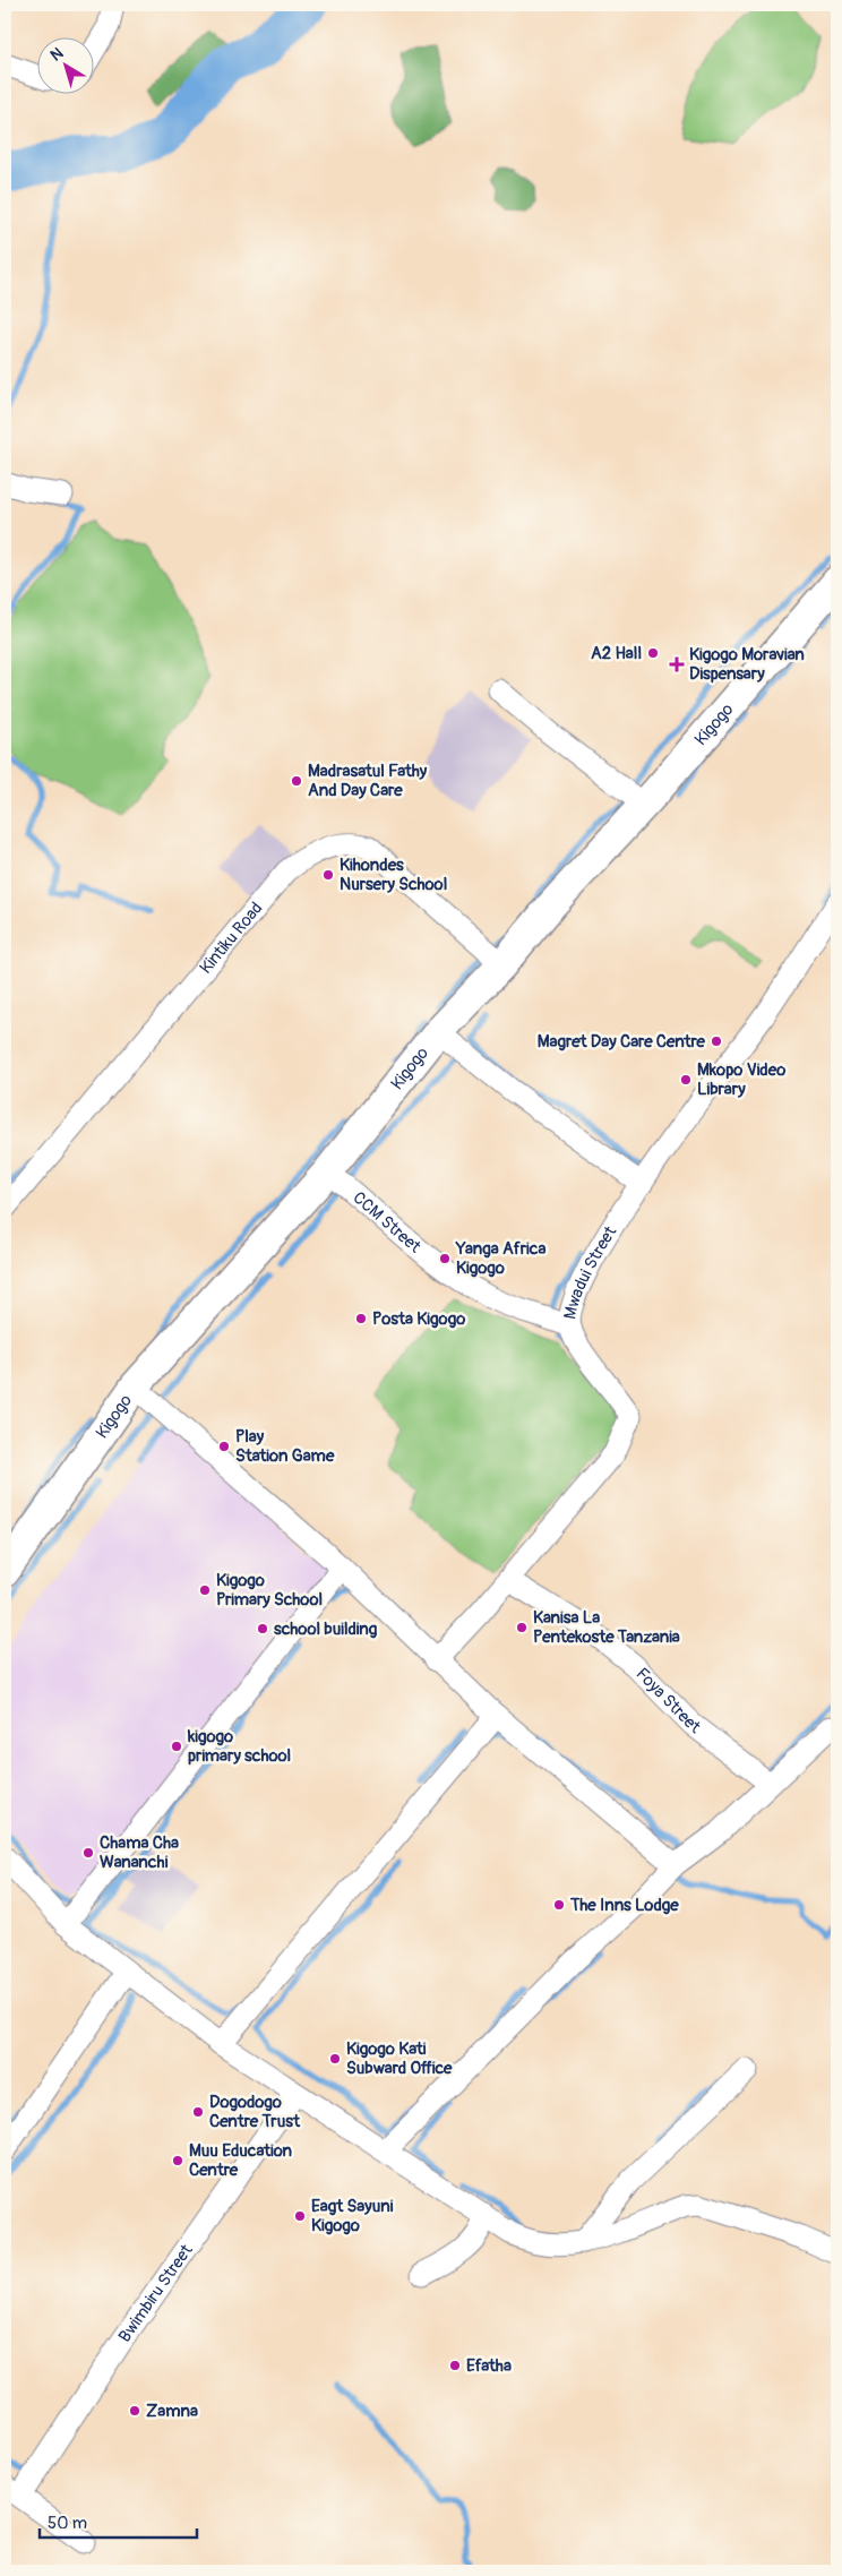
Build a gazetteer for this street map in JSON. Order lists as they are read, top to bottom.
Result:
{
  "streets": {
    "main road": ["Kigogo"],
    "street": [
      "Kintiku Road",
      "CCM Street",
      "Mwadui Street",
      "Foya Street",
      "Bwimbiru Street"
    ]
  },
  "crossings": [
    ["Kigogo", "Kintiku Road"],
    ["Kigogo", "CCM Street"],
    ["CCM Street", "Mwadui Street"],
    ["Mwadui Street", "Foya Street"]
  ],
  "places": {
    "other": [
      "A2 Hall",
      "Madrasatul Fathy And Day Care",
      "Kihondes Nursery School",
      "Magret Day Care Centre",
      "Mkopo Video Library",
      "Yanga Africa Kigogo",
      "Posta Kigogo",
      "Play Station Game",
      "Kigogo Primary School",
      "Kanisa La Pentekoste Tanzania",
      "school building",
      "kigogo primary school",
      "Chama Cha Wananchi",
      "The Inns Lodge",
      "Kigogo Kati Subward Office",
      "Dogodogo Centre Trust",
      "Muu Education Centre",
      "Eagt Sayuni Kigogo",
      "Efatha",
      "Zamna"
    ],
    "health": ["Kigogo Moravian Dispensary"]
  },
  "scale_bar": "50 m",
  "north": "top left"
}
